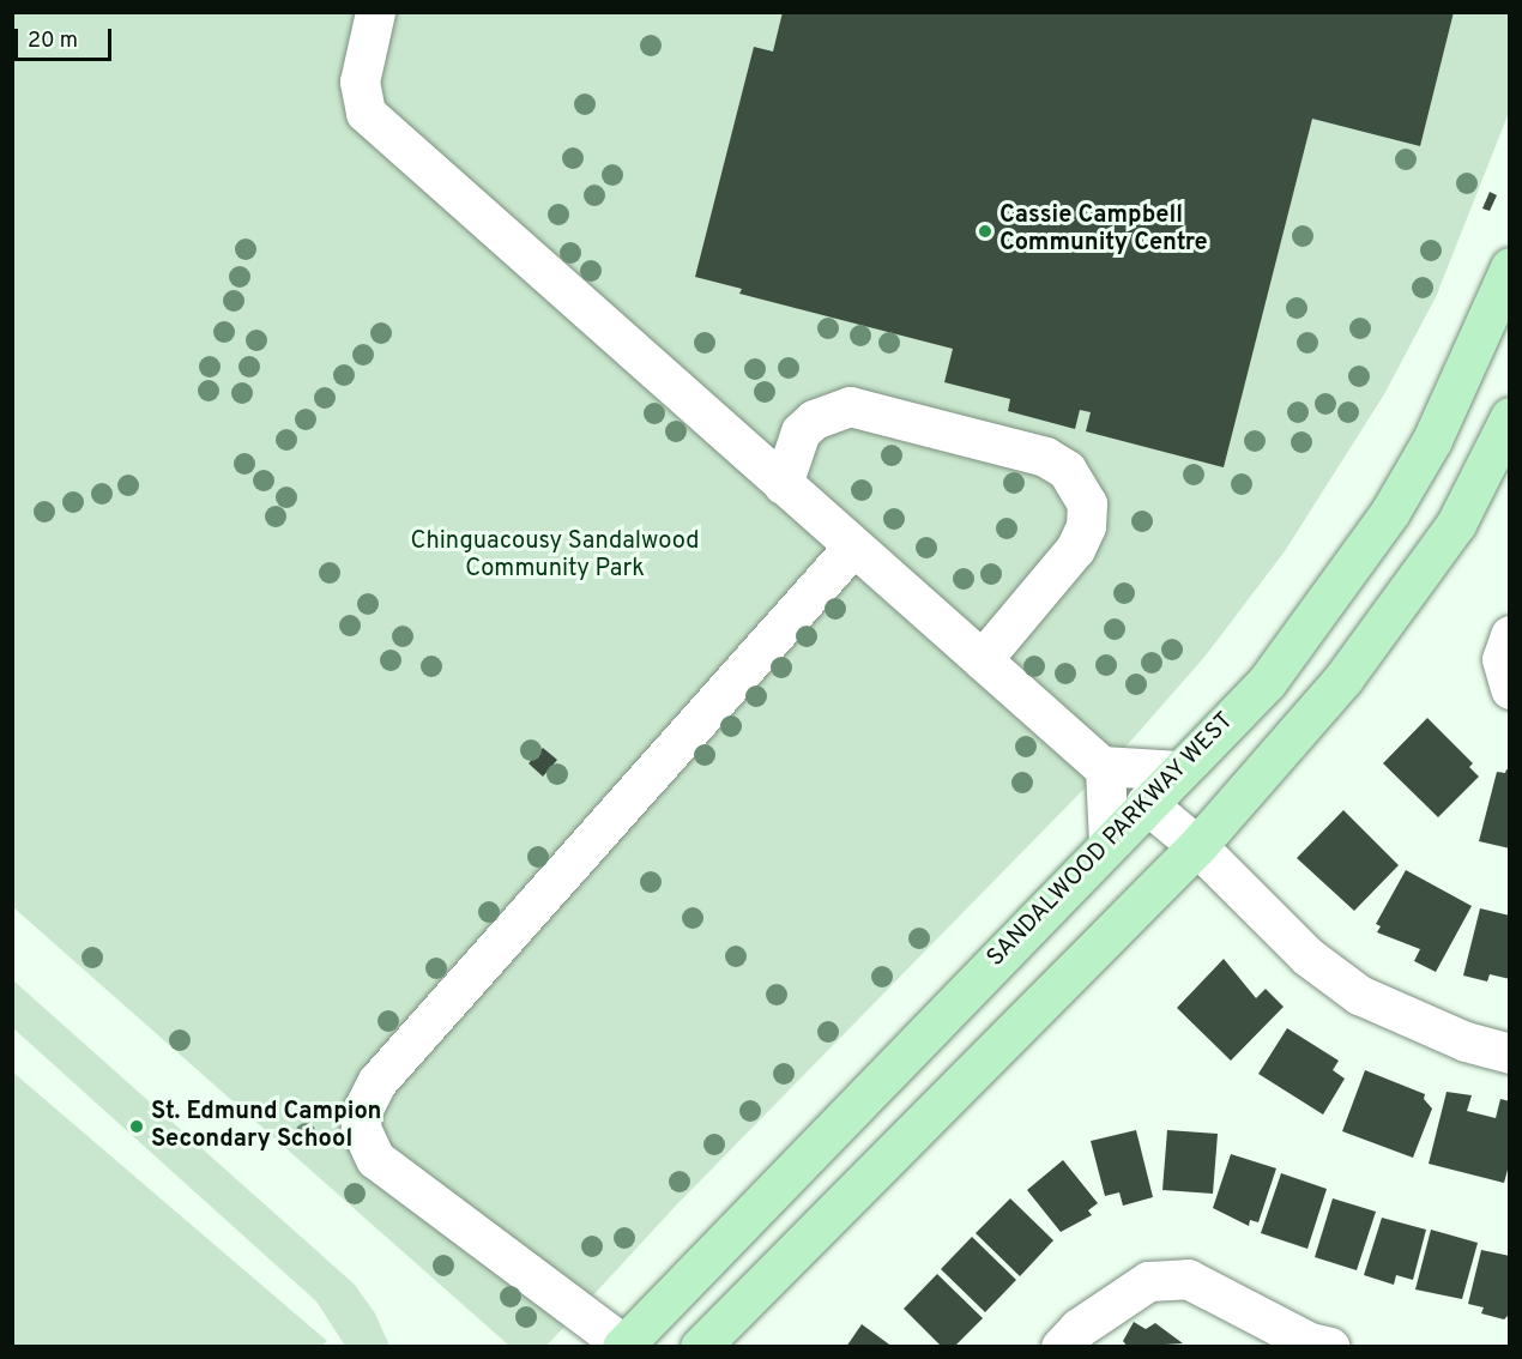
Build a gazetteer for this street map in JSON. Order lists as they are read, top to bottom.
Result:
{
  "streets": {
    "main road": ["SANDALWOOD PARKWAY WEST"]
  },
  "parks": ["Chinguacousy Sandalwood Community Park"],
  "places": ["Cassie Campbell Community Centre", "St. Edmund Campion Secondary School"],
  "scale_bar": "20 m"
}
